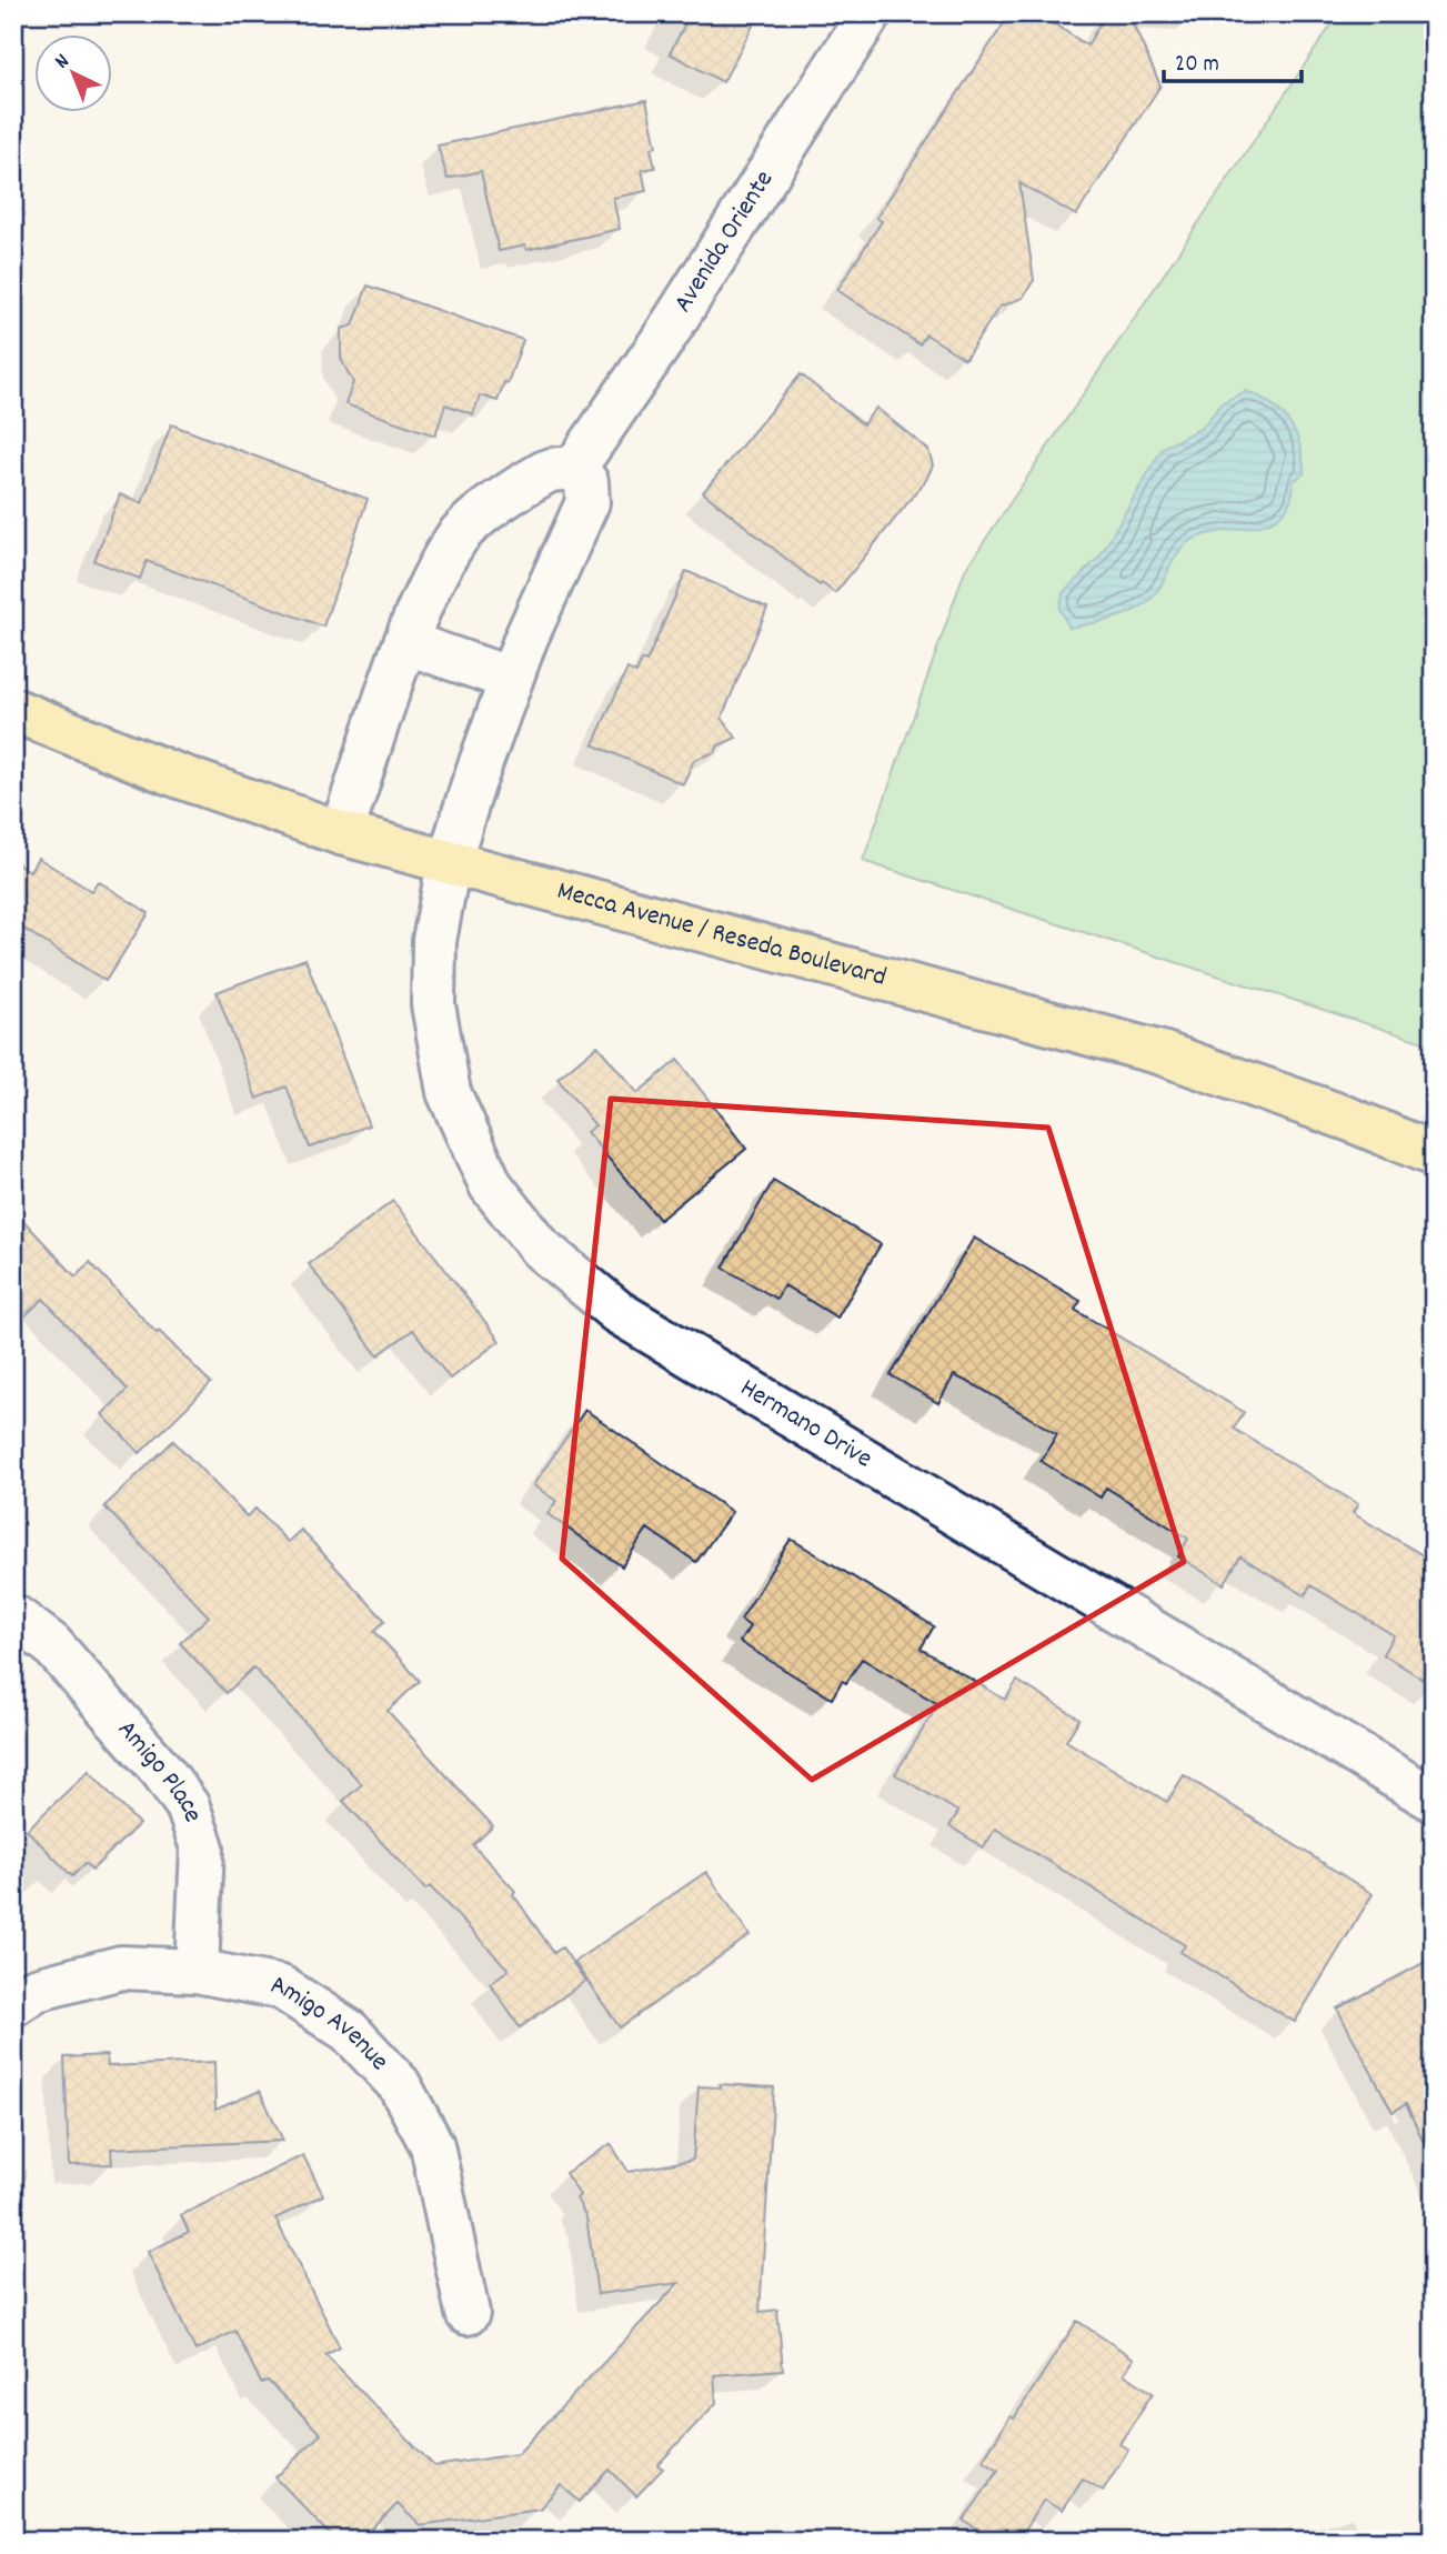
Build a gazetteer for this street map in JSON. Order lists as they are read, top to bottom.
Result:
{
  "streets": {
    "main road": ["Mecca Avenue / Reseda Boulevard"],
    "street": [
      "Avenida Oriente",
      "Hermano Drive",
      "Amigo Place",
      "Amigo Avenue"
    ]
  },
  "crossings": [
    ["Mecca Avenue / Reseda Boulevard", "Hermano Drive"],
    ["Amigo Place", "Amigo Avenue"]
  ],
  "scale_bar": "20 m",
  "north": "top left"
}
